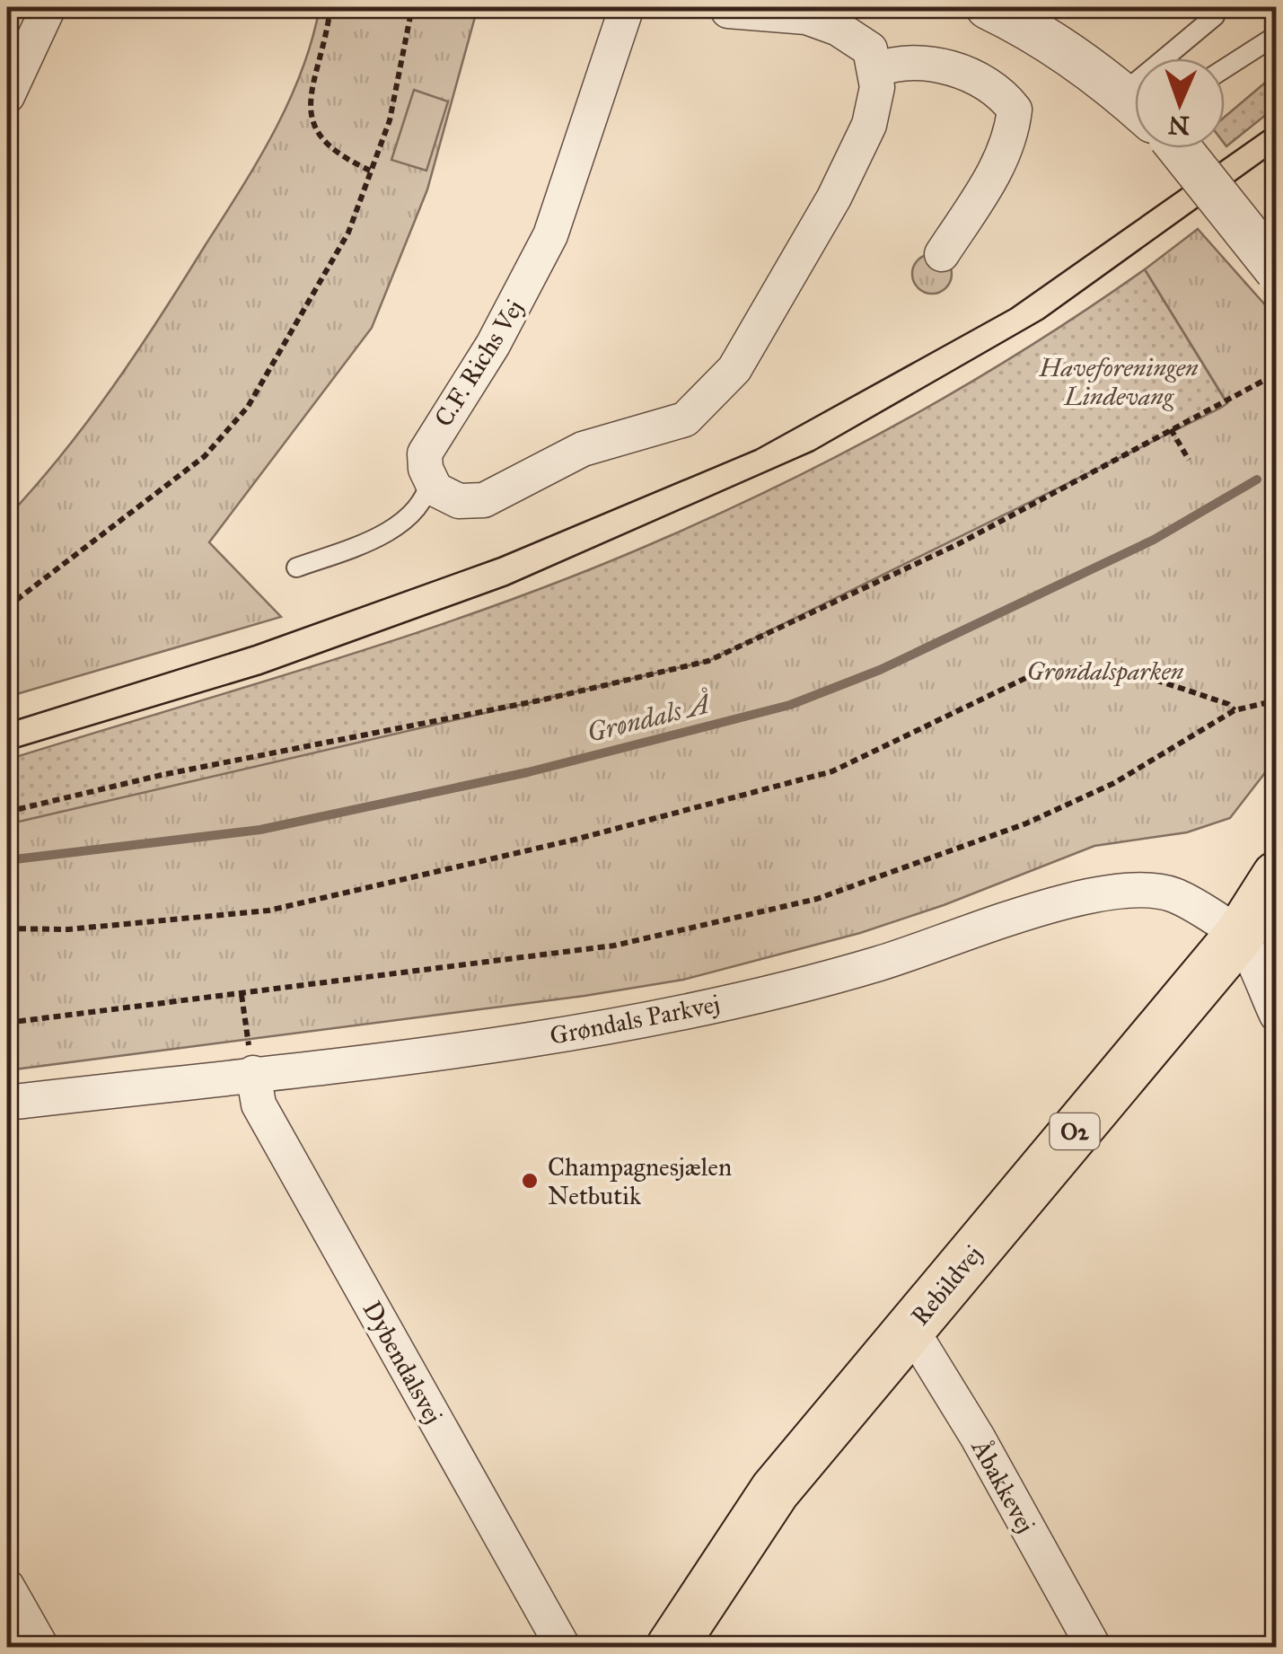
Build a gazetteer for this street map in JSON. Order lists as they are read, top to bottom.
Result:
{
  "streets": {
    "main road": ["O2", "Rebildvej"],
    "street": [
      "C.F. Richs Vej",
      "Grøndals Parkvej",
      "Dybendalsvej",
      "Åbakkevej"
    ]
  },
  "crossings": [
    ["Grøndals Parkvej", "O2"],
    ["Grøndals Parkvej", "Rebildvej"],
    ["Grøndals Parkvej", "Dybendalsvej"],
    ["O2", "Rebildvej"],
    ["Rebildvej", "Åbakkevej"]
  ],
  "water": ["Grøndals Å"],
  "parks": ["Haveforeningen Lindevang", "Grøndalsparken"],
  "places": ["Champagnesjælen Netbutik"],
  "north": "bottom"
}
